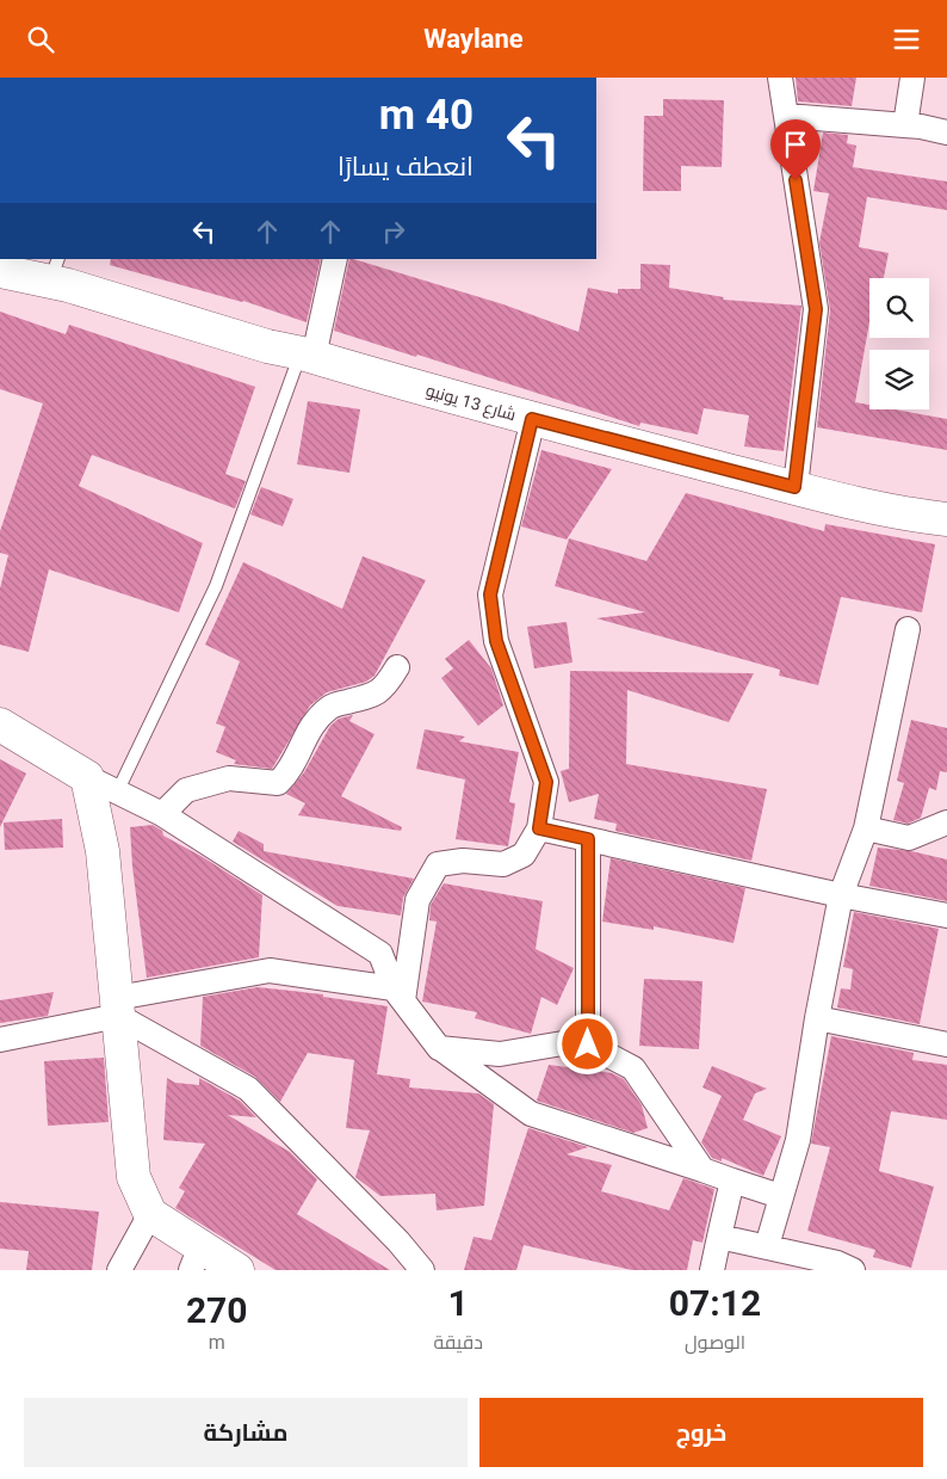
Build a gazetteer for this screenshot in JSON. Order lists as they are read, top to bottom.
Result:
{
  "streets": {
    "street": ["شارع 13 يونيو"]
  },
  "page": {
    "header": "Waylane",
    "turn": ["40 m", "انعطف يسارًا"],
    "eta": [
      "07:12",
      "الوصول",
      "1",
      "دقيقة",
      "270",
      "m"
    ],
    "buttons": ["خروج", "مشاركة"]
  }
}
